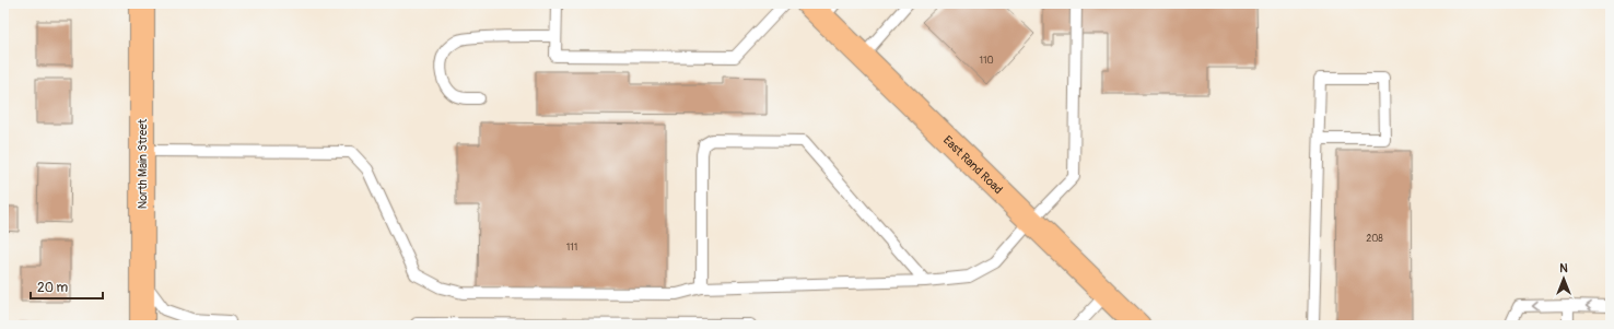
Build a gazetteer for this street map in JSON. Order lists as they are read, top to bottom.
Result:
{
  "streets": {
    "main road": ["North Main Street", "East Rand Road"]
  },
  "house_numbers": ["110", "208", "111"],
  "scale_bar": "20 m",
  "north": "top"
}
